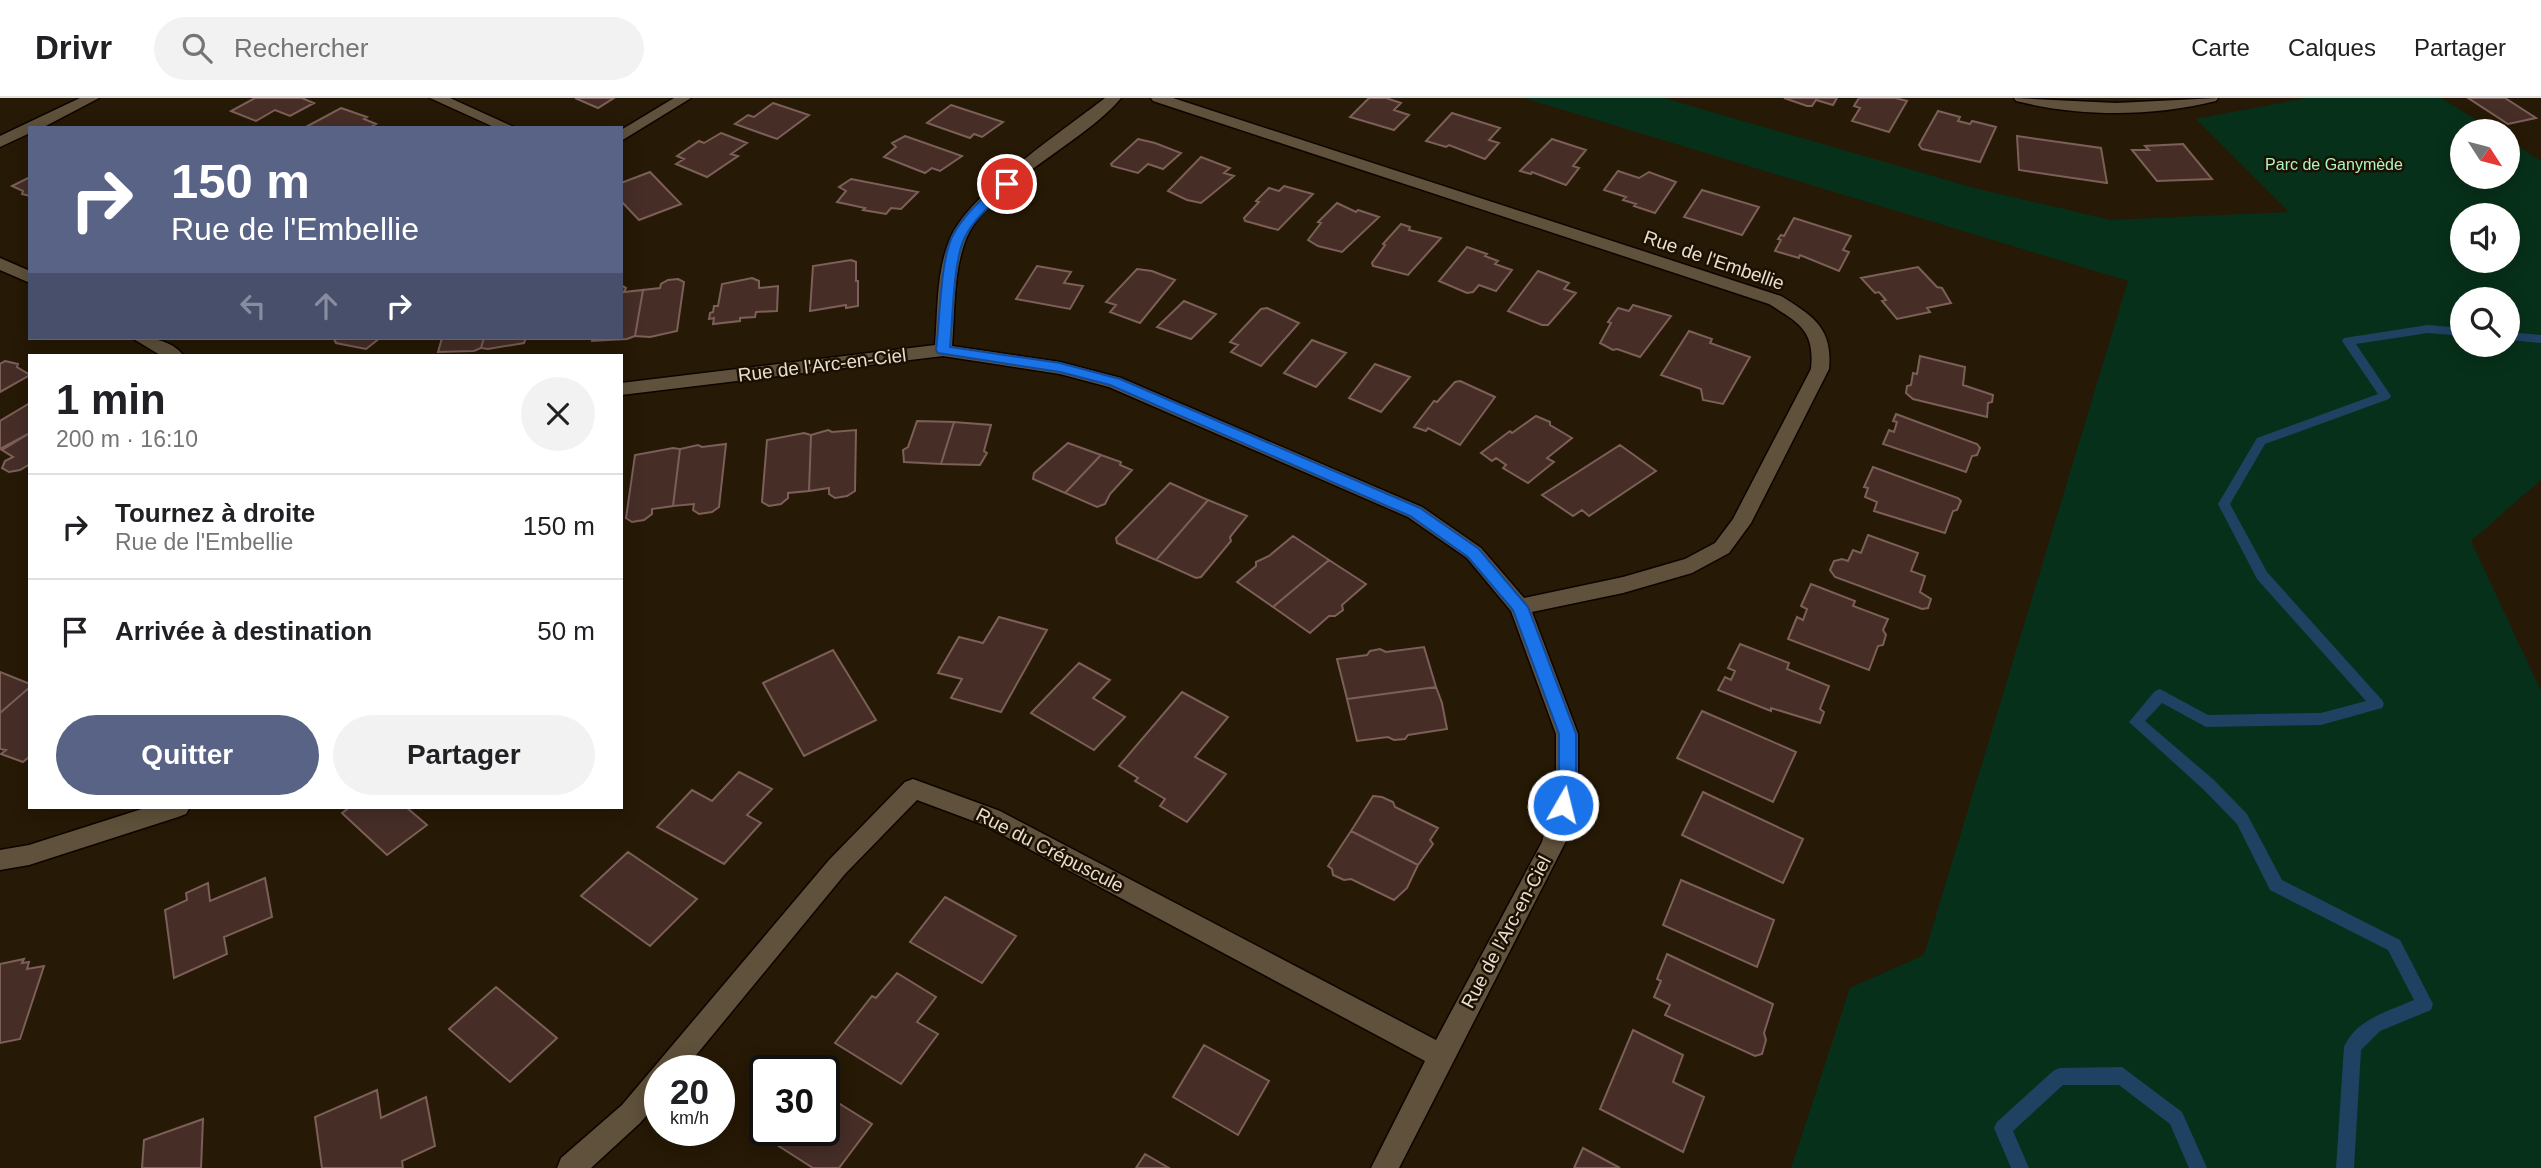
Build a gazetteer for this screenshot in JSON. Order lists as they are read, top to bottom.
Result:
{
  "streets": {
    "street": ["Rue de l'Embellie", "Rue de l'Arc-en-Ciel", "Rue du Crépuscule"]
  },
  "crossings": [
    ["Rue de l'Embellie", "Rue de l'Arc-en-Ciel"],
    ["Rue de l'Arc-en-Ciel", "Rue du Crépuscule"]
  ],
  "parks": ["Parc de Ganymède"],
  "north": "bottom right",
  "page": {
    "header": "Drivr",
    "search": "Rechercher",
    "nav": ["Carte", "Calques", "Partager"],
    "turn": ["150 m", "Rue de l'Embellie"],
    "heading": ["1 min", "200 m · 16:10"],
    "list": [
      {
        "name": "Tournez à droite",
        "note": "Rue de l'Embellie",
        "value": "150 m"
      },
      {
        "name": "Arrivée à destination",
        "value": "50 m"
      }
    ],
    "buttons": ["Quitter", "Partager"],
    "speed": "20 km/h",
    "limit": "30"
  }
}
